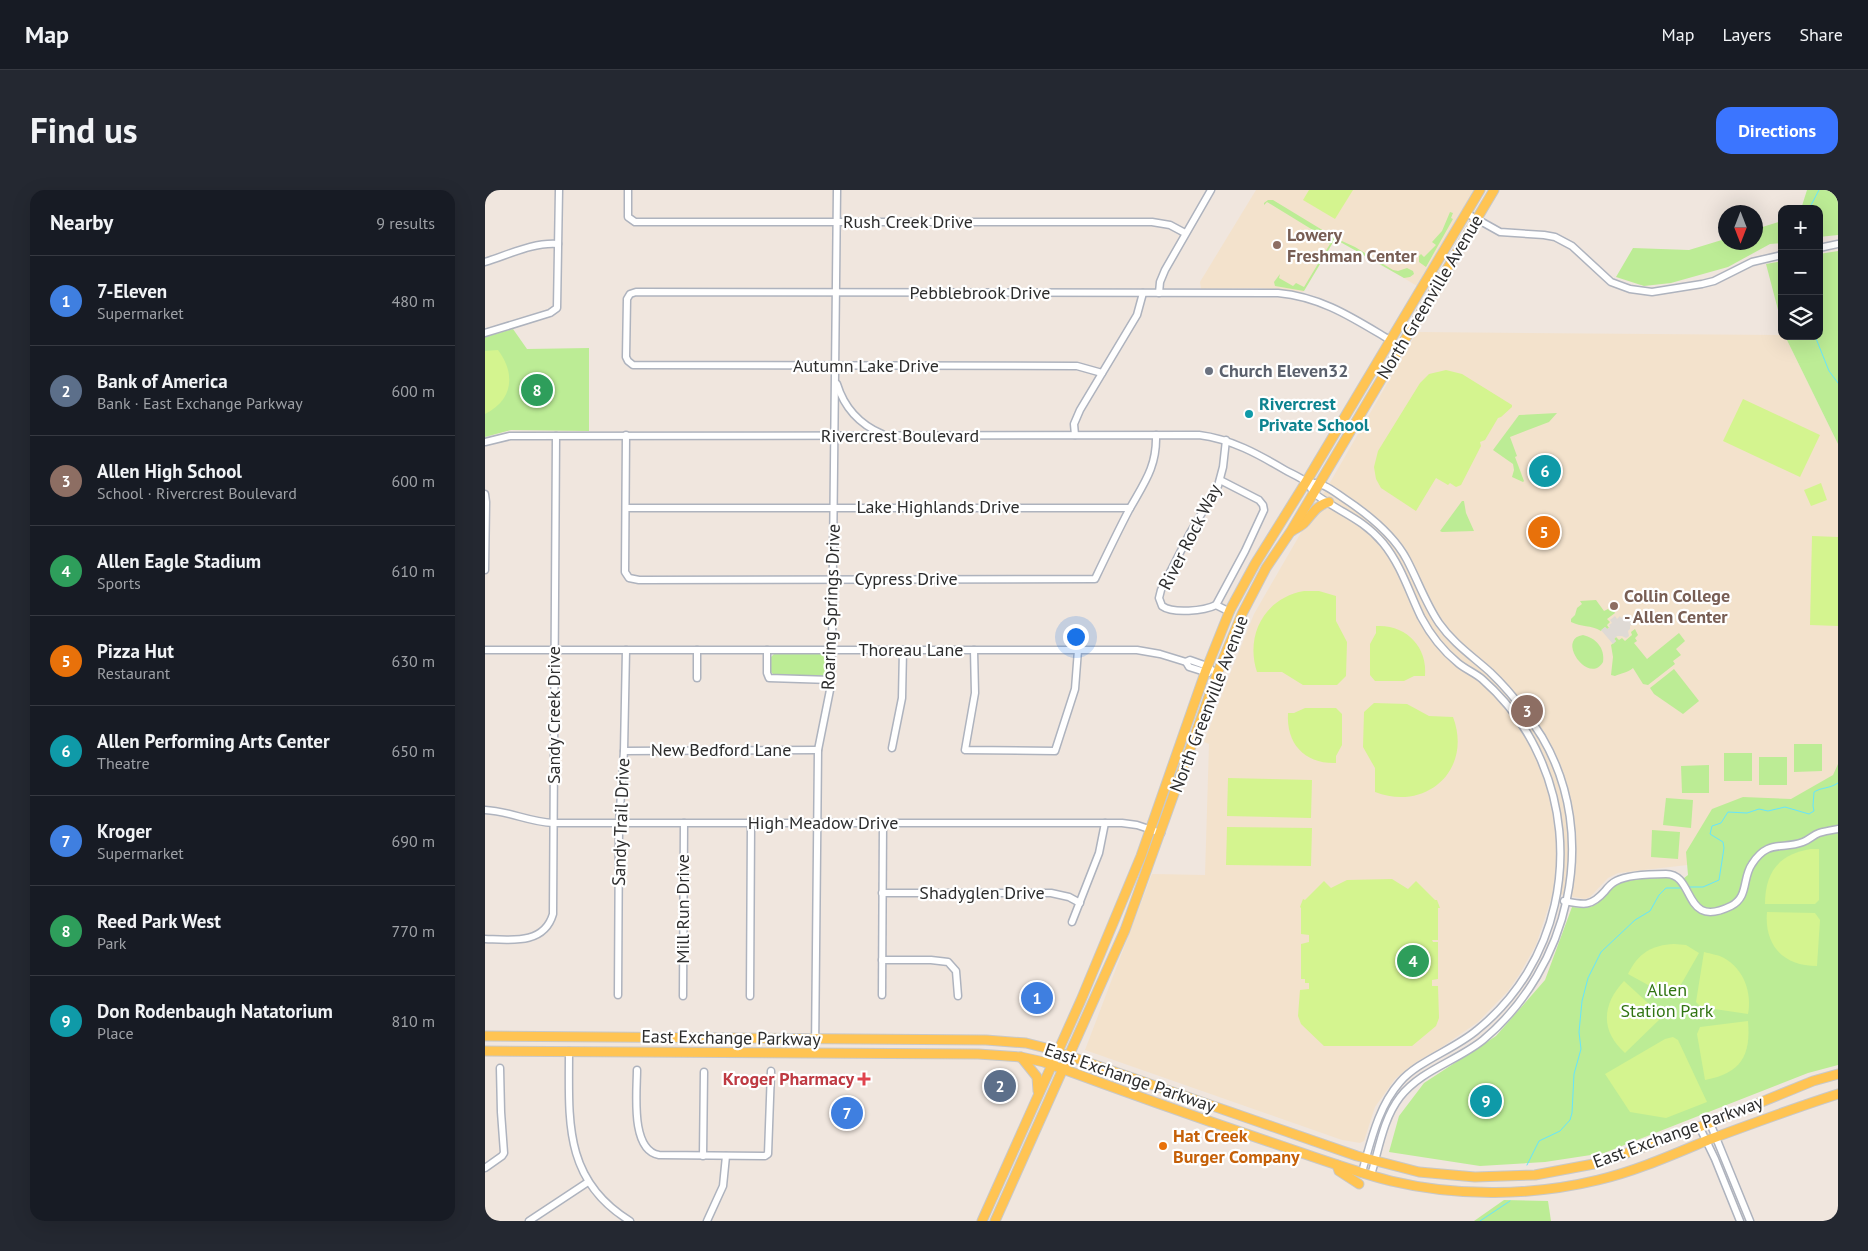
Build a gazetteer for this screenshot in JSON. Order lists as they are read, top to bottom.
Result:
{
  "streets": {
    "main road": ["North Greenville Avenue", "East Exchange Parkway"],
    "street": [
      "Rush Creek Drive",
      "Pebblebrook Drive",
      "Autumn Lake Drive",
      "Rivercrest Boulevard",
      "Lake Highlands Drive",
      "River Rock Way",
      "Cypress Drive",
      "Roaring Springs Drive",
      "Thoreau Lane",
      "Sandy Creek Drive",
      "New Bedford Lane",
      "Sandy Trail Drive",
      "High Meadow Drive",
      "Shadyglen Drive",
      "Mill Run Drive"
    ]
  },
  "crossings": [
    ["Rush Creek Drive", "Roaring Springs Drive"],
    ["Pebblebrook Drive", "North Greenville Avenue"],
    ["Pebblebrook Drive", "Autumn Lake Drive"],
    ["Pebblebrook Drive", "Roaring Springs Drive"],
    ["North Greenville Avenue", "Rivercrest Boulevard"],
    ["North Greenville Avenue", "Thoreau Lane"],
    ["North Greenville Avenue", "High Meadow Drive"],
    ["North Greenville Avenue", "East Exchange Parkway"],
    ["Autumn Lake Drive", "Roaring Springs Drive"],
    ["Rivercrest Boulevard", "River Rock Way"],
    ["Rivercrest Boulevard", "Roaring Springs Drive"],
    ["Rivercrest Boulevard", "Sandy Creek Drive"],
    ["Rivercrest Boulevard", "East Exchange Parkway"],
    ["Lake Highlands Drive", "Cypress Drive"],
    ["Lake Highlands Drive", "Roaring Springs Drive"],
    ["Cypress Drive", "Roaring Springs Drive"],
    ["Roaring Springs Drive", "Thoreau Lane"],
    ["Roaring Springs Drive", "New Bedford Lane"],
    ["Roaring Springs Drive", "High Meadow Drive"],
    ["Roaring Springs Drive", "East Exchange Parkway"],
    ["Thoreau Lane", "Sandy Creek Drive"],
    ["Thoreau Lane", "Sandy Trail Drive"],
    ["Sandy Creek Drive", "High Meadow Drive"],
    ["New Bedford Lane", "Sandy Trail Drive"],
    ["Sandy Trail Drive", "High Meadow Drive"],
    ["High Meadow Drive", "Mill Run Drive"]
  ],
  "parks": ["Allen Station Park"],
  "places": {
    "other": [
      "Lowery Freshman Center",
      "Church Eleven32",
      "Rivercrest Private School",
      "Collin College - Allen Center",
      "Hat Creek Burger Company"
    ],
    "health": ["Kroger Pharmacy"]
  },
  "north": "bottom",
  "page": {
    "header": "Map",
    "nav": ["Map", "Layers", "Share"],
    "title": "Find us",
    "buttons": "Directions",
    "heading": ["Nearby", "9 results"],
    "map_buttons": ["+", "−"],
    "list": [
      {
        "mark": "1",
        "name": "7-Eleven",
        "note": "Supermarket",
        "value": "480 m"
      },
      {
        "mark": "2",
        "name": "Bank of America",
        "note": "Bank · East Exchange Parkway",
        "value": "600 m"
      },
      {
        "mark": "3",
        "name": "Allen High School",
        "note": "School · Rivercrest Boulevard",
        "value": "600 m"
      },
      {
        "mark": "4",
        "name": "Allen Eagle Stadium",
        "note": "Sports",
        "value": "610 m"
      },
      {
        "mark": "5",
        "name": "Pizza Hut",
        "note": "Restaurant",
        "value": "630 m"
      },
      {
        "mark": "6",
        "name": "Allen Performing Arts Center",
        "note": "Theatre",
        "value": "650 m"
      },
      {
        "mark": "7",
        "name": "Kroger",
        "note": "Supermarket",
        "value": "690 m"
      },
      {
        "mark": "8",
        "name": "Reed Park West",
        "note": "Park",
        "value": "770 m"
      },
      {
        "mark": "9",
        "name": "Don Rodenbaugh Natatorium",
        "note": "Place",
        "value": "810 m"
      }
    ],
    "pins": [
      "8",
      "6",
      "5",
      "3",
      "4",
      "1",
      "2",
      "9",
      "7"
    ]
  }
}
